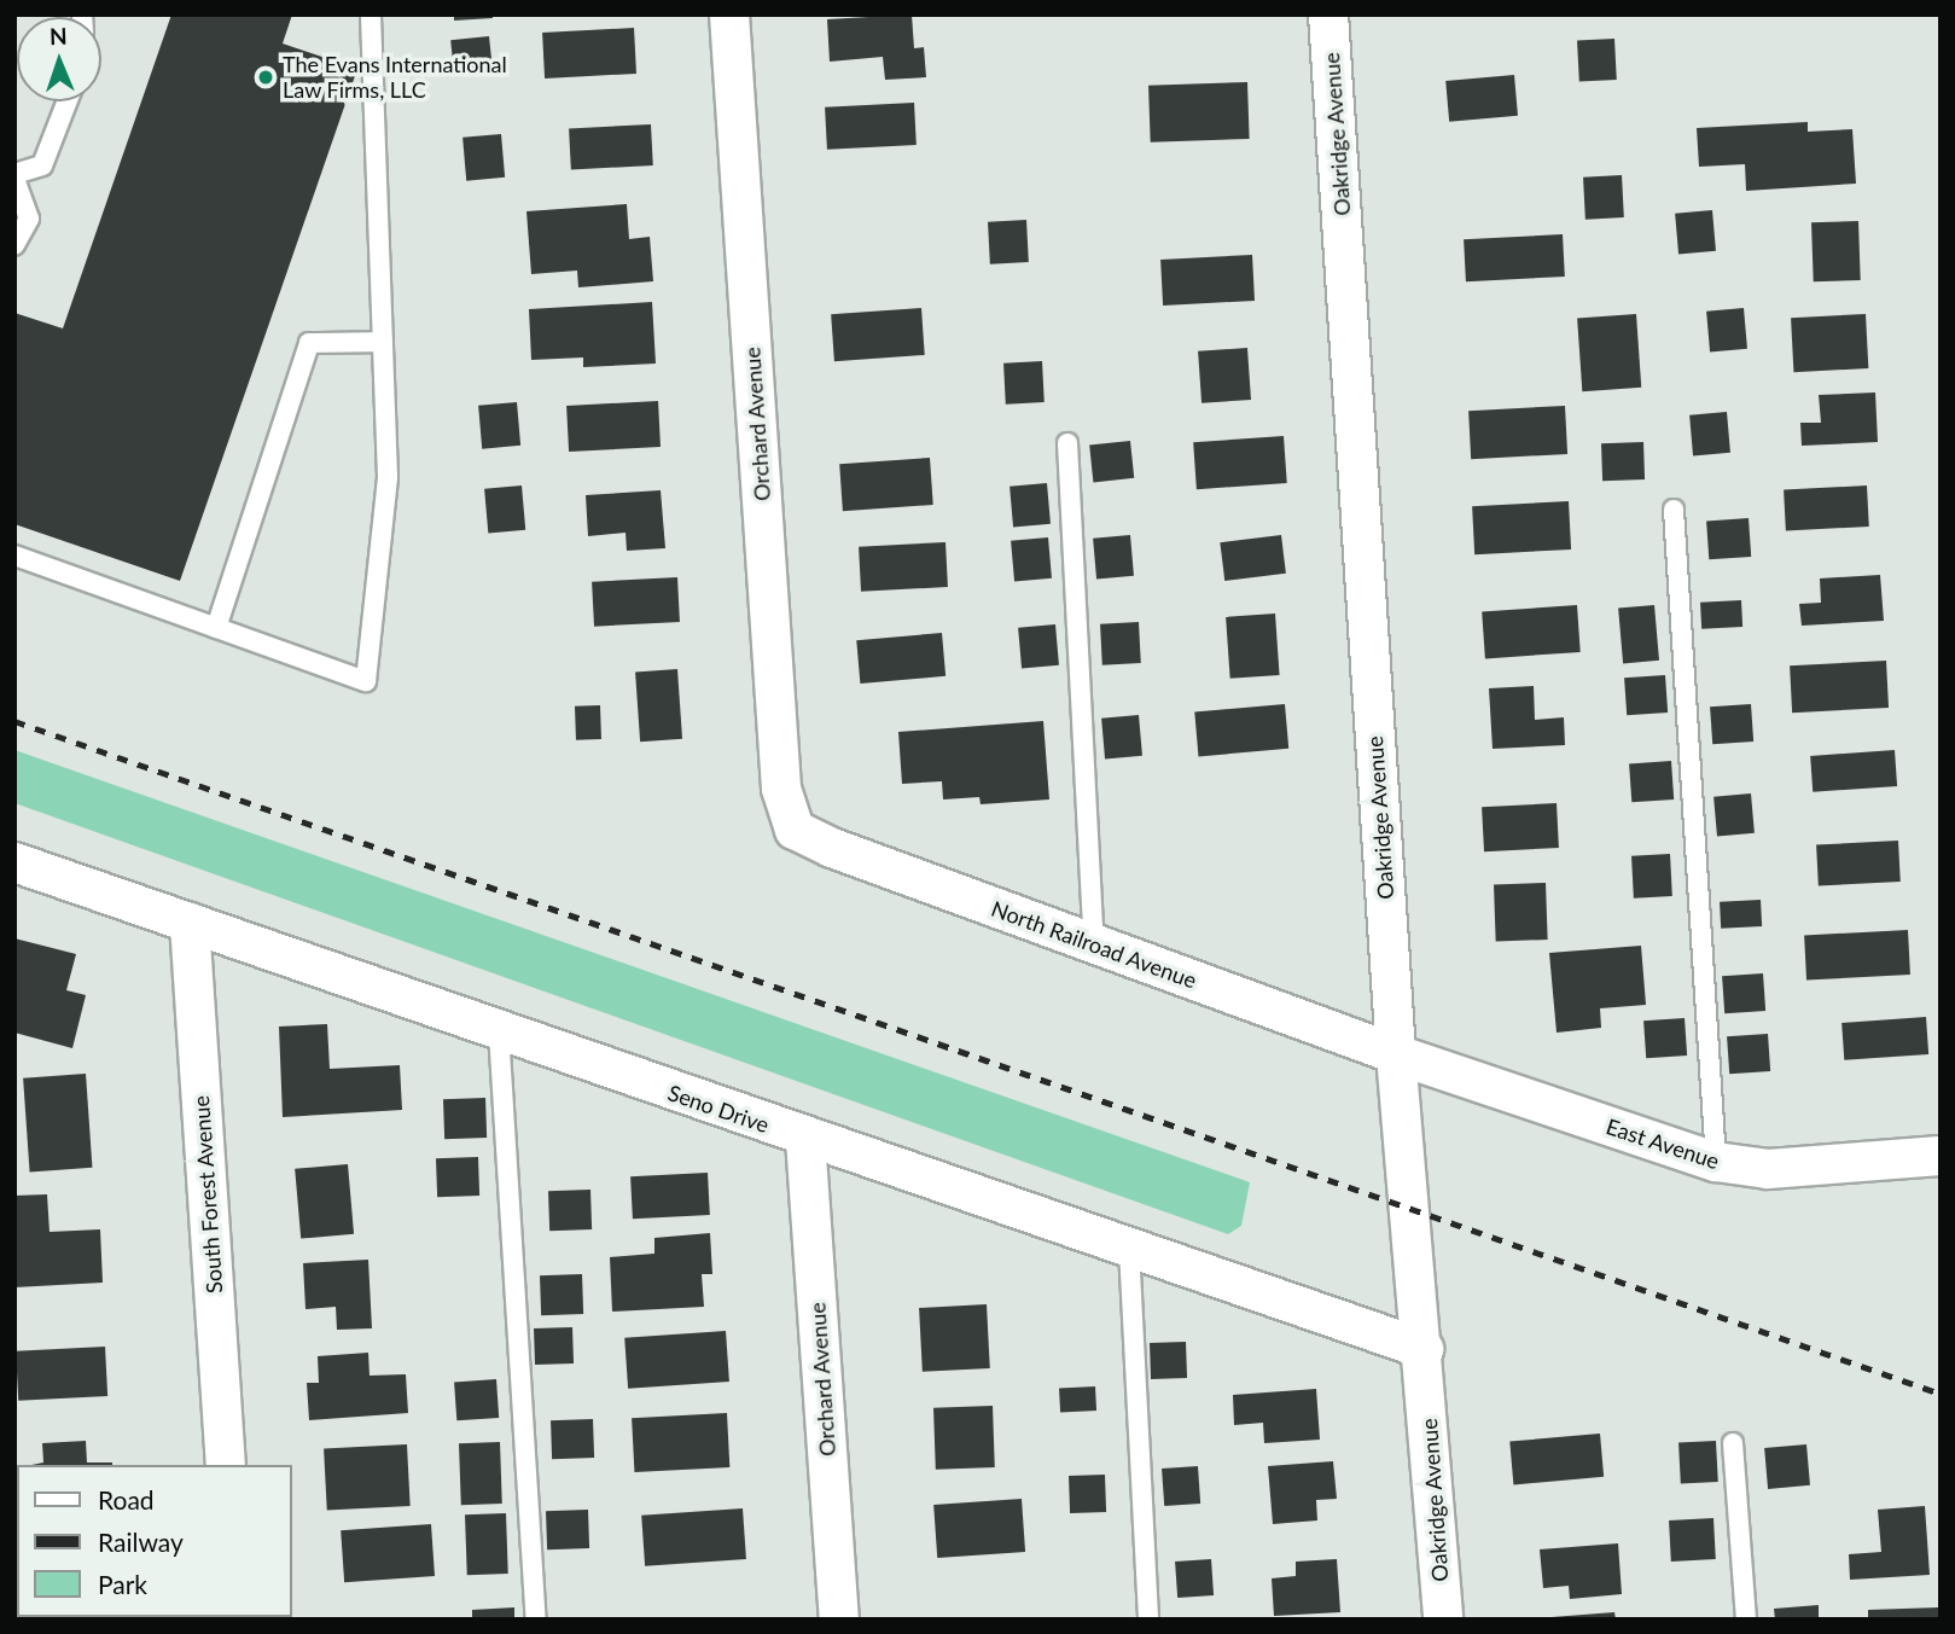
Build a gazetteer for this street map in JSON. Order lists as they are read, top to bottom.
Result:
{
  "streets": {
    "street": [
      "Oakridge Avenue",
      "Orchard Avenue",
      "North Railroad Avenue",
      "Seno Drive",
      "East Avenue",
      "South Forest Avenue"
    ]
  },
  "crossings": [
    ["Oakridge Avenue", "North Railroad Avenue"],
    ["Oakridge Avenue", "Seno Drive"],
    ["Oakridge Avenue", "East Avenue"],
    ["Orchard Avenue", "North Railroad Avenue"],
    ["Orchard Avenue", "Seno Drive"],
    ["North Railroad Avenue", "East Avenue"],
    ["Seno Drive", "South Forest Avenue"]
  ],
  "places": ["The Evans International Law Firms, LLC"],
  "legend": ["Road", "Railway", "Park"],
  "north": "top"
}
